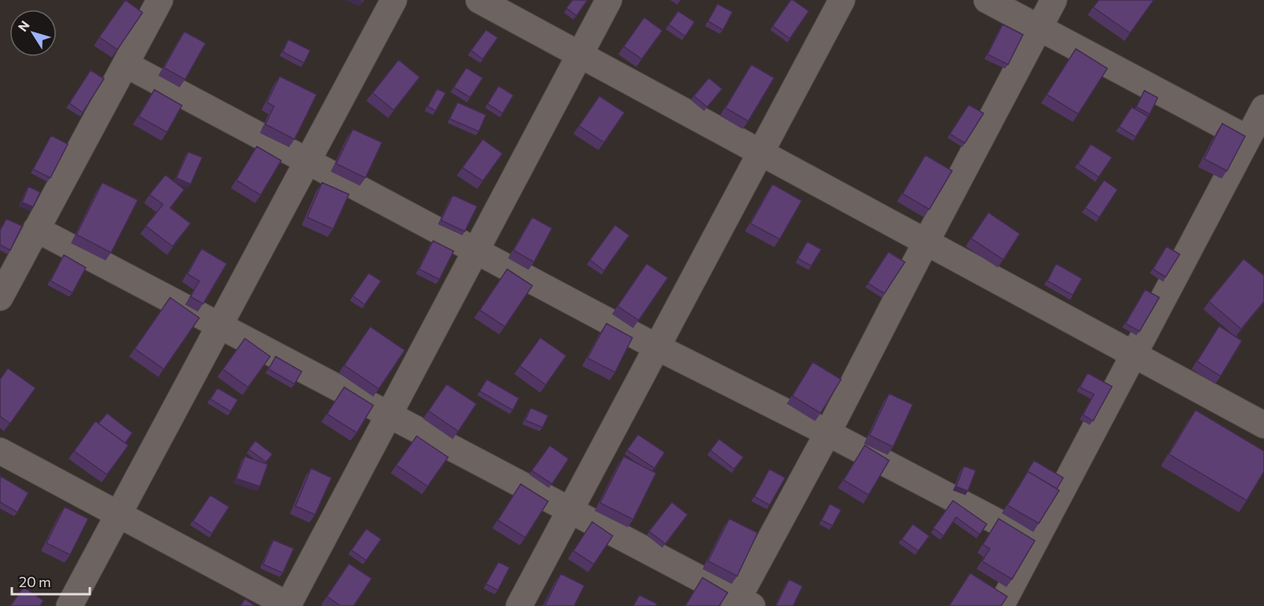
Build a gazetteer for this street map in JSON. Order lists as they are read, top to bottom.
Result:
{
  "scale_bar": "20 m",
  "north": "top left"
}
